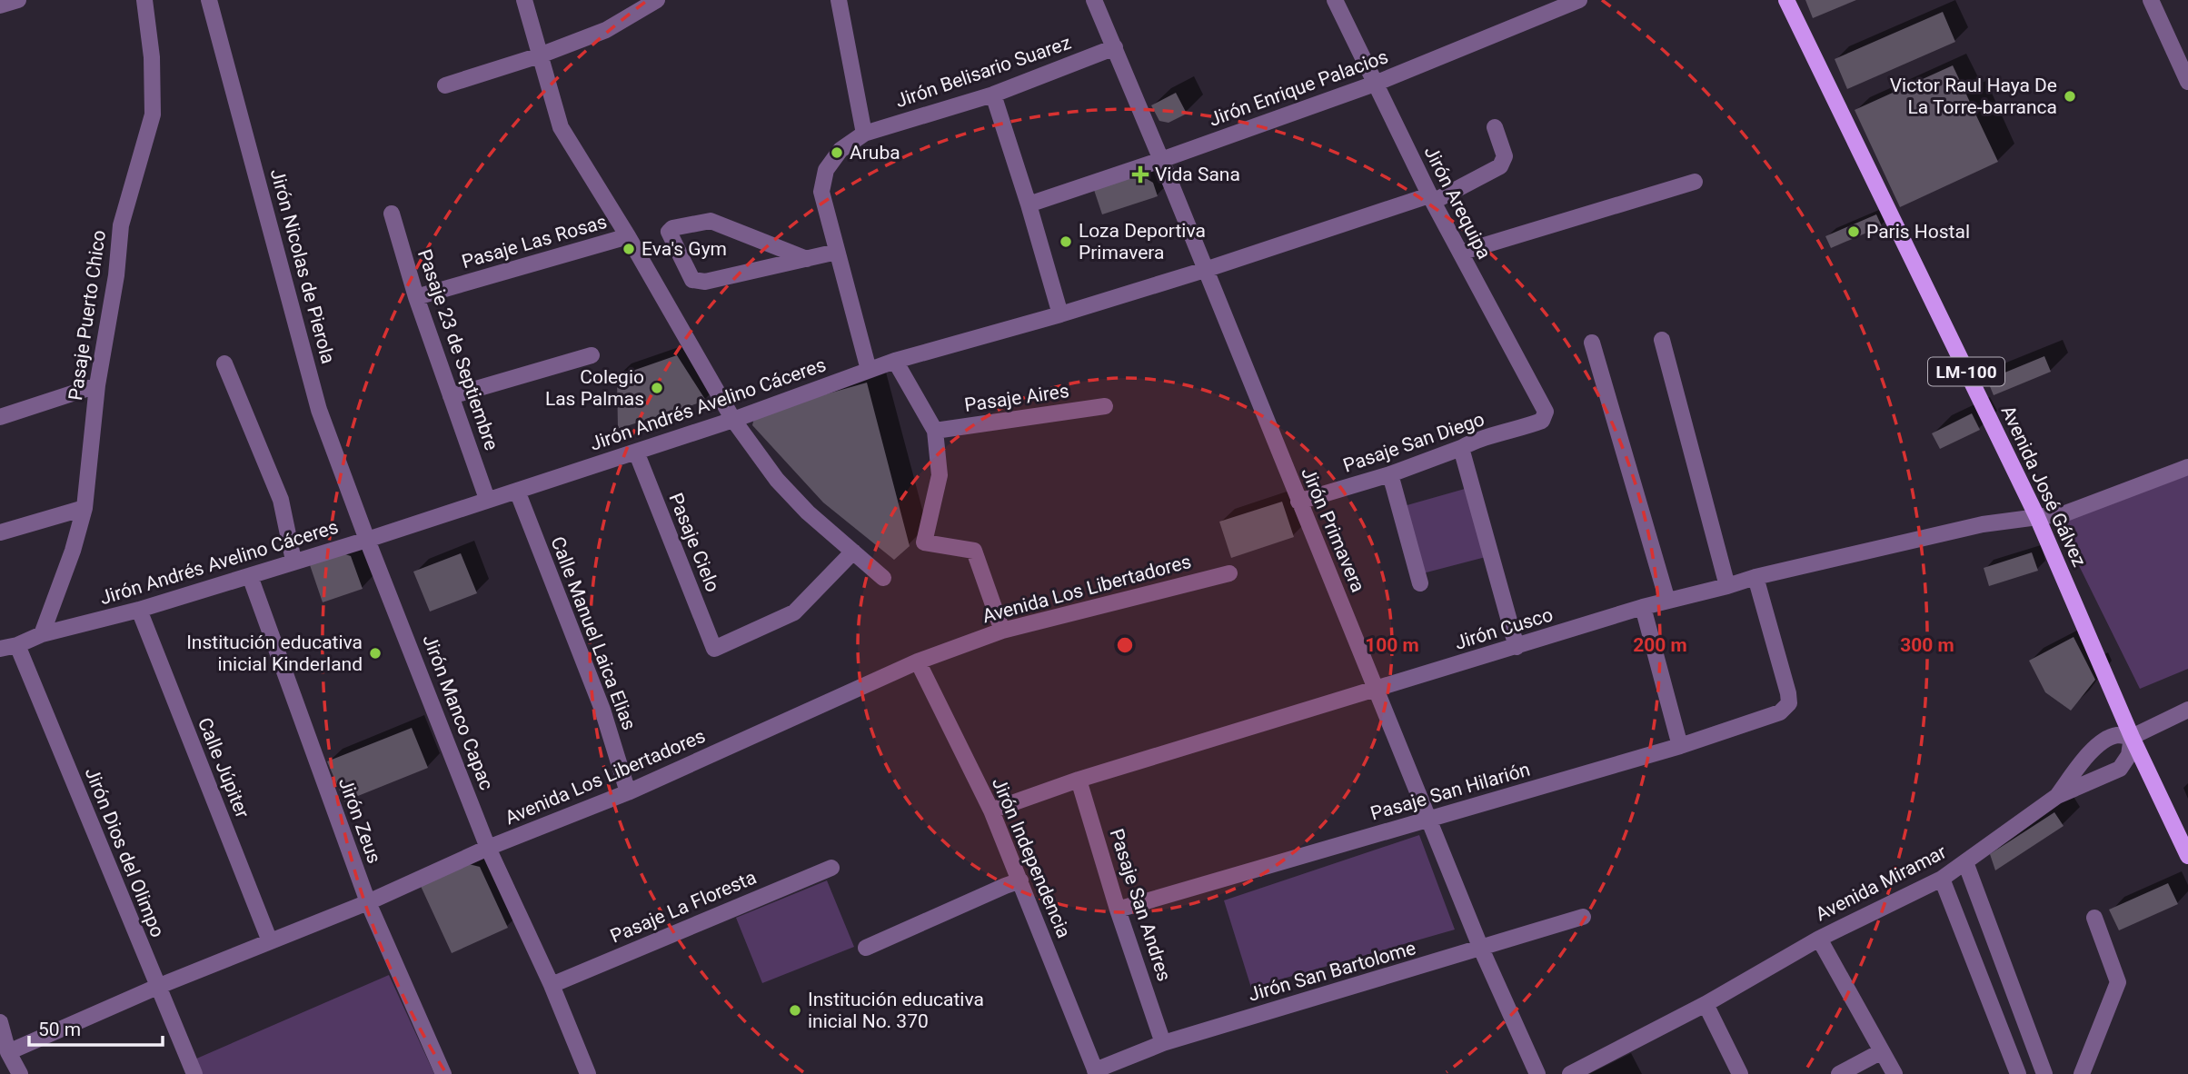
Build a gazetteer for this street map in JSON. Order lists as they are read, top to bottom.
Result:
{
  "streets": {
    "main road": ["LM-100", "Avenida José Gálvez"],
    "street": [
      "Jirón Belisario Suarez",
      "Jirón Enrique Palacios",
      "Jirón Arequipa",
      "Pasaje Las Rosas",
      "Jirón Nicolas de Pierola",
      "Pasaje Puerto Chico",
      "Pasaje 23 de Septiembre",
      "Pasaje Aires",
      "Jirón Andrés Avelino Cáceres",
      "Pasaje San Diego",
      "Jirón Primavera",
      "Pasaje Cielo",
      "Avenida Los Libertadores",
      "Jirón Cusco",
      "Calle Manuel Laica Elias",
      "Jirón Manco Capac",
      "Calle Júpiter",
      "Pasaje San Hilarión",
      "Jirón Zeus",
      "Jirón Dios del Olimpo",
      "Jirón Independencia",
      "Avenida Miramar",
      "Pasaje San Andres",
      "Pasaje La Floresta",
      "Jirón San Bartolome"
    ]
  },
  "crossings": [
    ["Jirón Belisario Suarez", "Jirón Primavera"],
    ["Jirón Enrique Palacios", "Jirón Arequipa"],
    ["Jirón Enrique Palacios", "Jirón Primavera"],
    ["Jirón Arequipa", "Jirón Andrés Avelino Cáceres"],
    ["Jirón Arequipa", "Pasaje San Diego"],
    ["Pasaje Las Rosas", "Pasaje 23 de Septiembre"],
    ["Jirón Nicolas de Pierola", "Jirón Andrés Avelino Cáceres"],
    ["Jirón Nicolas de Pierola", "Jirón Manco Capac"],
    ["Pasaje Puerto Chico", "Jirón Andrés Avelino Cáceres"],
    ["Pasaje 23 de Septiembre", "Jirón Andrés Avelino Cáceres"],
    ["Jirón Andrés Avelino Cáceres", "Jirón Primavera"],
    ["Jirón Andrés Avelino Cáceres", "Pasaje Cielo"],
    ["Jirón Andrés Avelino Cáceres", "Calle Manuel Laica Elias"],
    ["Jirón Andrés Avelino Cáceres", "Jirón Manco Capac"],
    ["Jirón Andrés Avelino Cáceres", "Calle Júpiter"],
    ["Jirón Andrés Avelino Cáceres", "Jirón Zeus"],
    ["Jirón Andrés Avelino Cáceres", "Jirón Dios del Olimpo"],
    ["Pasaje San Diego", "Jirón Primavera"],
    ["Avenida José Gálvez", "Jirón Cusco"],
    ["Avenida José Gálvez", "Avenida Miramar"],
    ["Jirón Primavera", "Jirón Cusco"],
    ["Jirón Primavera", "Pasaje San Hilarión"],
    ["Jirón Primavera", "Jirón San Bartolome"],
    ["Avenida Los Libertadores", "Calle Manuel Laica Elias"],
    ["Avenida Los Libertadores", "Jirón Manco Capac"],
    ["Avenida Los Libertadores", "Calle Júpiter"],
    ["Avenida Los Libertadores", "Jirón Zeus"],
    ["Avenida Los Libertadores", "Jirón Dios del Olimpo"],
    ["Avenida Los Libertadores", "Jirón Independencia"],
    ["Jirón Cusco", "Pasaje San Hilarión"],
    ["Jirón Cusco", "Jirón Independencia"],
    ["Jirón Cusco", "Pasaje San Andres"],
    ["Jirón Manco Capac", "Pasaje La Floresta"],
    ["Pasaje San Hilarión", "Pasaje San Andres"],
    ["Jirón Independencia", "Jirón San Bartolome"],
    ["Pasaje San Andres", "Jirón San Bartolome"]
  ],
  "places": {
    "other": [
      "Victor Raul Haya De La Torre-barranca",
      "Aruba",
      "Paris Hostal",
      "Loza Deportiva Primavera",
      "Eva's Gym",
      "Colegio Las Palmas",
      "Institución educativa inicial Kinderland",
      "Institución educativa inicial No. 370"
    ],
    "health": ["Vida Sana"]
  },
  "scale_bar": "50 m",
  "rings": ["100 m", "200 m", "300 m"]
}
